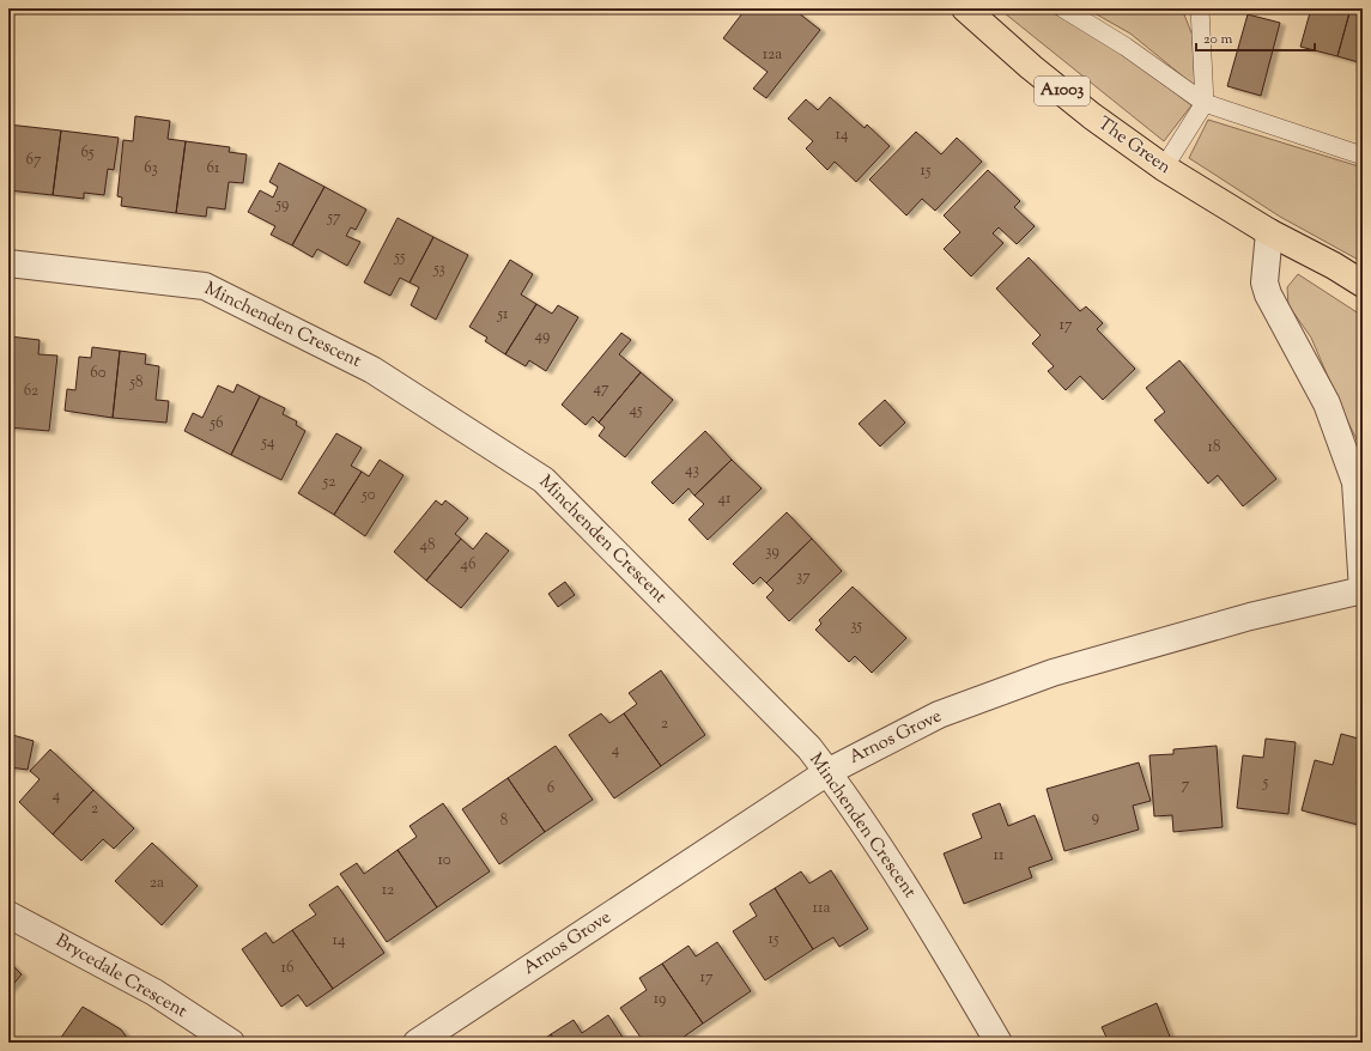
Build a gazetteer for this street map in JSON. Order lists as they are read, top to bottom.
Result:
{
  "streets": {
    "main road": ["A1003", "The Green"],
    "street": ["Minchenden Crescent", "Arnos Grove", "Brycedale Crescent"]
  },
  "crossings": [
    ["Minchenden Crescent", "Arnos Grove"]
  ],
  "house_numbers": [
    "12a",
    "14",
    "65",
    "67",
    "63",
    "61",
    "15",
    "59",
    "57",
    "55",
    "53",
    "51",
    "17",
    "49",
    "60",
    "58",
    "47",
    "62",
    "45",
    "56",
    "54",
    "18",
    "43",
    "52",
    "50",
    "41",
    "48",
    "39",
    "46",
    "37",
    "35",
    "2",
    "4",
    "5",
    "7",
    "6",
    "4",
    "2",
    "9",
    "8",
    "11",
    "10",
    "2a",
    "12",
    "11a",
    "15",
    "14",
    "16",
    "17",
    "19"
  ],
  "scale_bar": "20 m"
}
